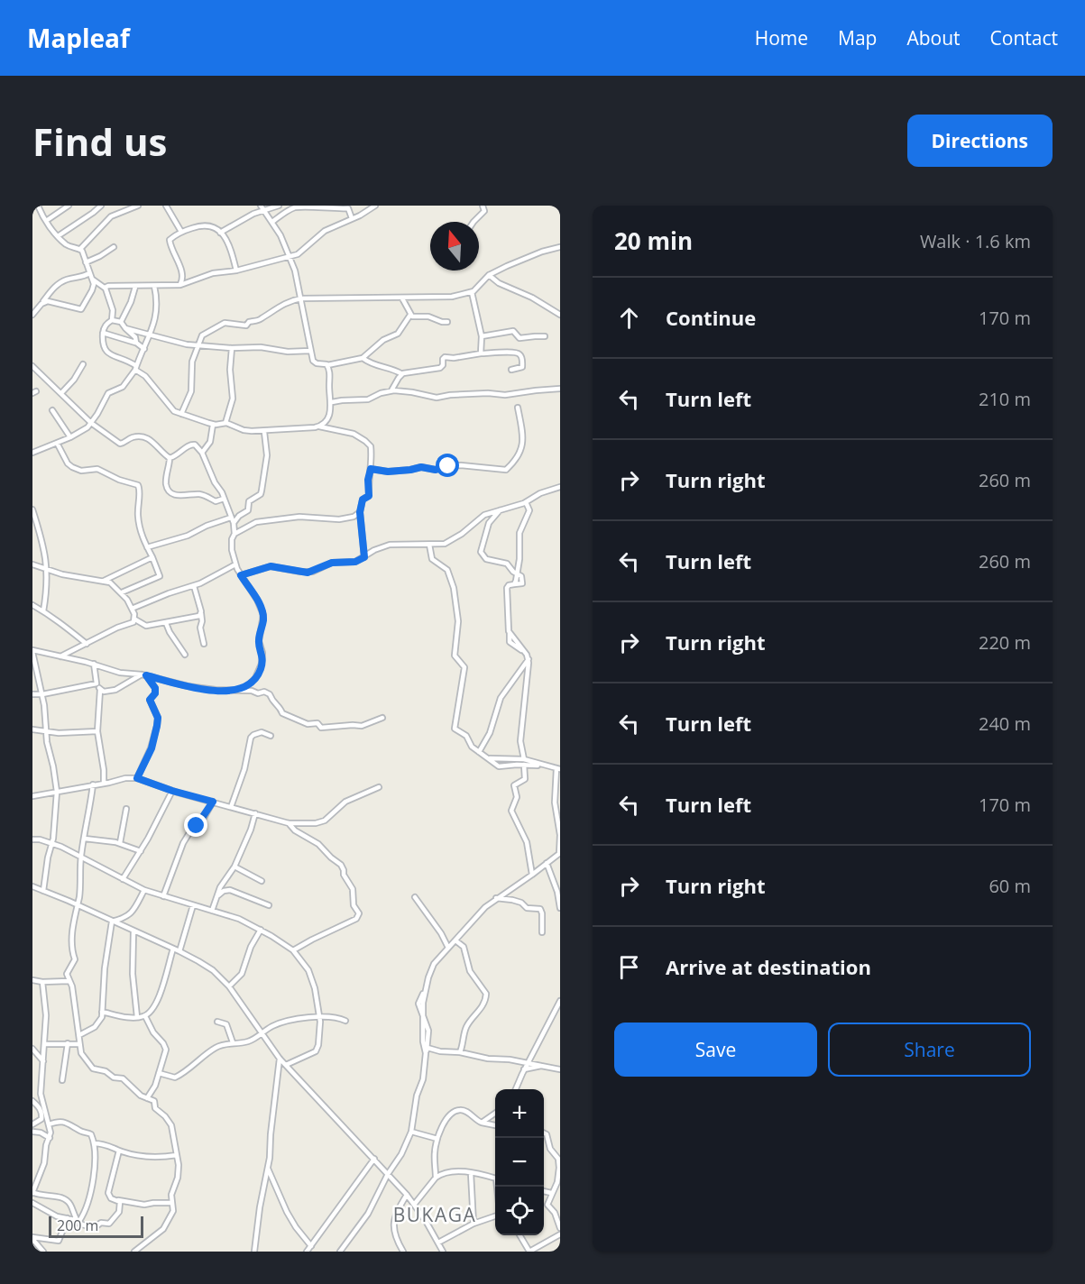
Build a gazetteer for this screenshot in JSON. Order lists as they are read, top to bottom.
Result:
{
  "districts": ["BUKAGA"],
  "scale_bar": "200 m",
  "north": "top",
  "page": {
    "header": "Mapleaf",
    "nav": [
      "Home",
      "Map",
      "About",
      "Contact"
    ],
    "buttons": [
      "Directions",
      ["Save", "Share"]
    ],
    "title": "Find us",
    "heading": ["20 min", "Walk · 1.6 km"],
    "list": [
      ["Continue", "170 m"],
      ["Turn left", "210 m"],
      ["Turn right", "260 m"],
      ["Turn left", "260 m"],
      ["Turn right", "220 m"],
      ["Turn left", "240 m"],
      ["Turn left", "170 m"],
      ["Turn right", "60 m"],
      "Arrive at destination"
    ],
    "map_buttons": ["+", "−"],
    "scale": "200 m"
  }
}
